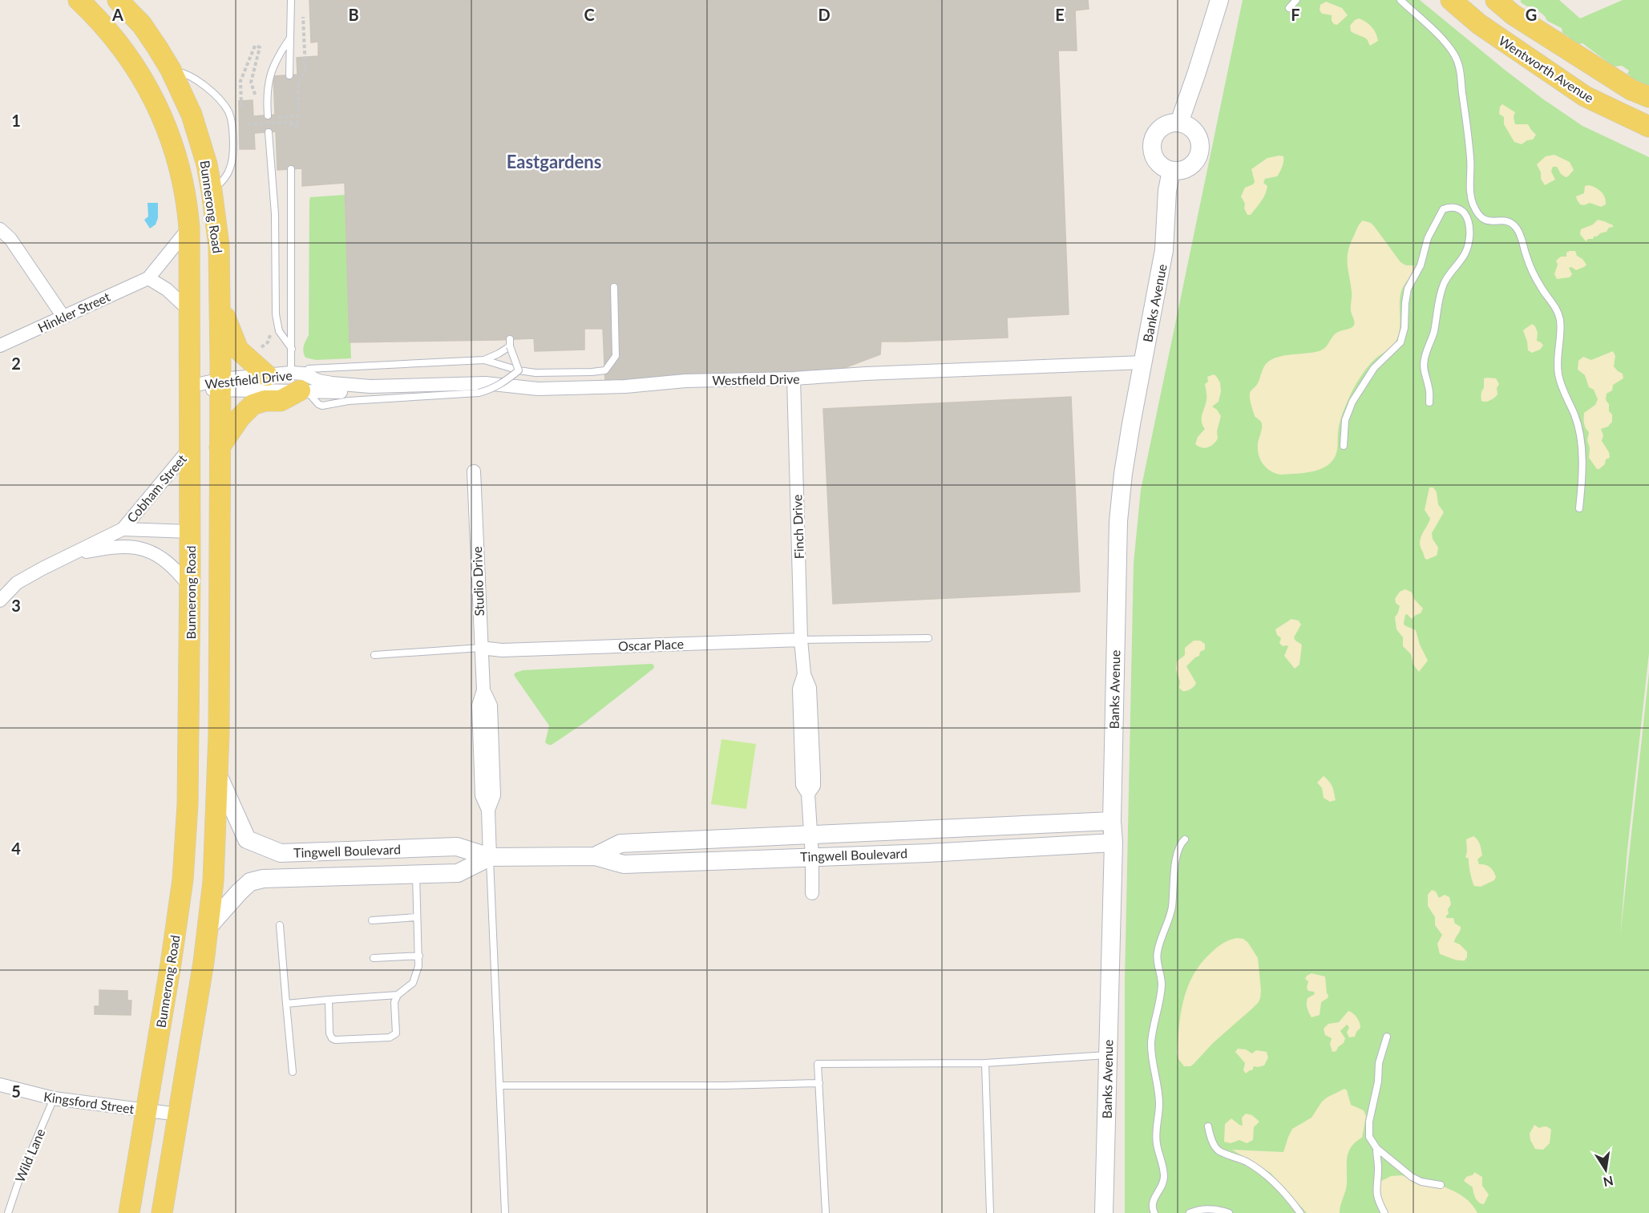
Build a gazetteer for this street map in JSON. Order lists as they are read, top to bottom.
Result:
{
  "streets": {
    "main road": ["Wentworth Avenue", "Bunnerong Road"],
    "street": [
      "Banks Avenue",
      "Hinkler Street",
      "Westfield Drive",
      "Cobham Street",
      "Finch Drive",
      "Studio Drive",
      "Oscar Place",
      "Tingwell Boulevard",
      "Kingsford Street"
    ],
    "lane": ["Wild Lane"]
  },
  "crossings": [
    ["Bunnerong Road", "Hinkler Street"],
    ["Bunnerong Road", "Westfield Drive"],
    ["Bunnerong Road", "Cobham Street"],
    ["Bunnerong Road", "Tingwell Boulevard"],
    ["Bunnerong Road", "Kingsford Street"],
    ["Banks Avenue", "Westfield Drive"],
    ["Banks Avenue", "Tingwell Boulevard"],
    ["Westfield Drive", "Finch Drive"],
    ["Finch Drive", "Oscar Place"],
    ["Finch Drive", "Tingwell Boulevard"],
    ["Studio Drive", "Oscar Place"],
    ["Studio Drive", "Tingwell Boulevard"],
    ["Kingsford Street", "Wild Lane"]
  ],
  "districts": ["Eastgardens"],
  "north": "bottom",
  "grid": {
    "columns": [
      "A",
      "B",
      "C",
      "D",
      "E",
      "F",
      "G"
    ],
    "rows": [
      "1",
      "2",
      "3",
      "4",
      "5"
    ]
  }
}
